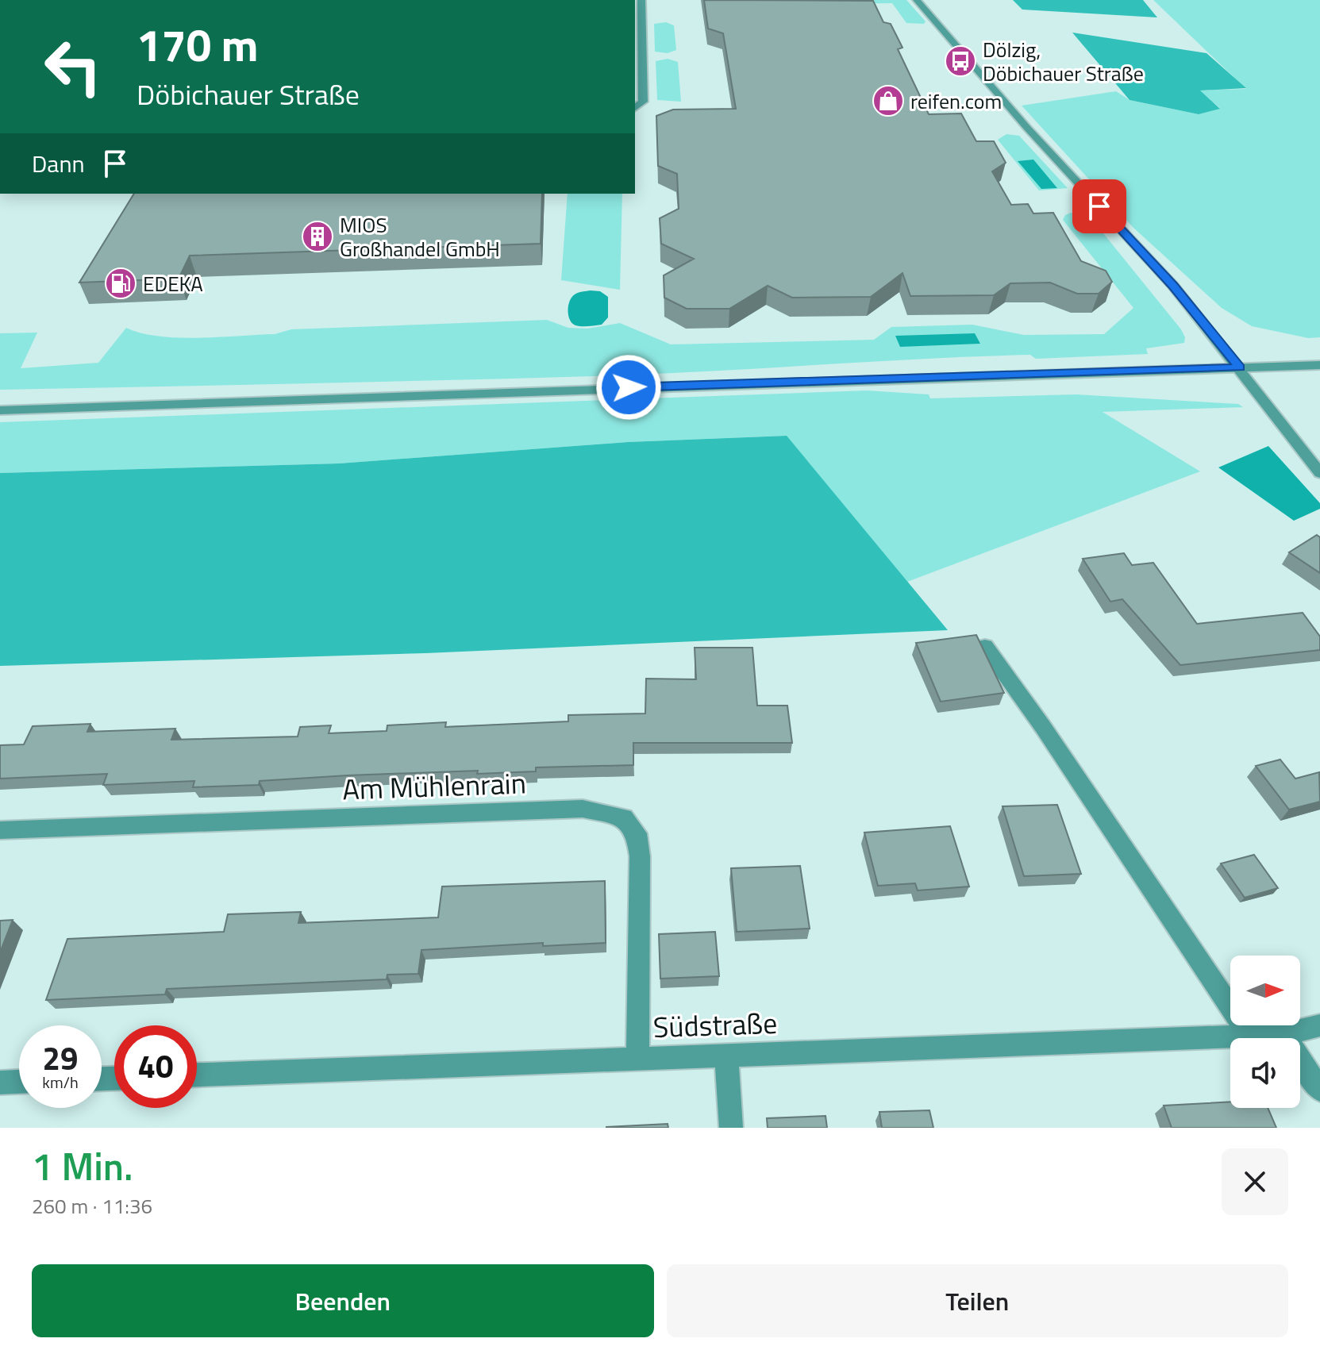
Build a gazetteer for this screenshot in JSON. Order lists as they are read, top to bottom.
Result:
{
  "streets": {
    "street": ["Am Mühlenrain", "Südstraße"]
  },
  "crossings": [
    ["Am Mühlenrain", "Südstraße"]
  ],
  "places": {
    "bus stop": ["Dölzig, Döbichauer Straße"],
    "shop": ["reifen.com"],
    "building": ["MIOS Großhandel GmbH"],
    "fuel station": ["EDEKA"]
  },
  "north": "right",
  "page": {
    "turn": ["170 m", "Döbichauer Straße"],
    "then": "Dann",
    "speed": "29 km/h",
    "limit": "40",
    "heading": ["1 Min.", "260 m · 11:36"],
    "buttons": ["Beenden", "Teilen"]
  }
}
